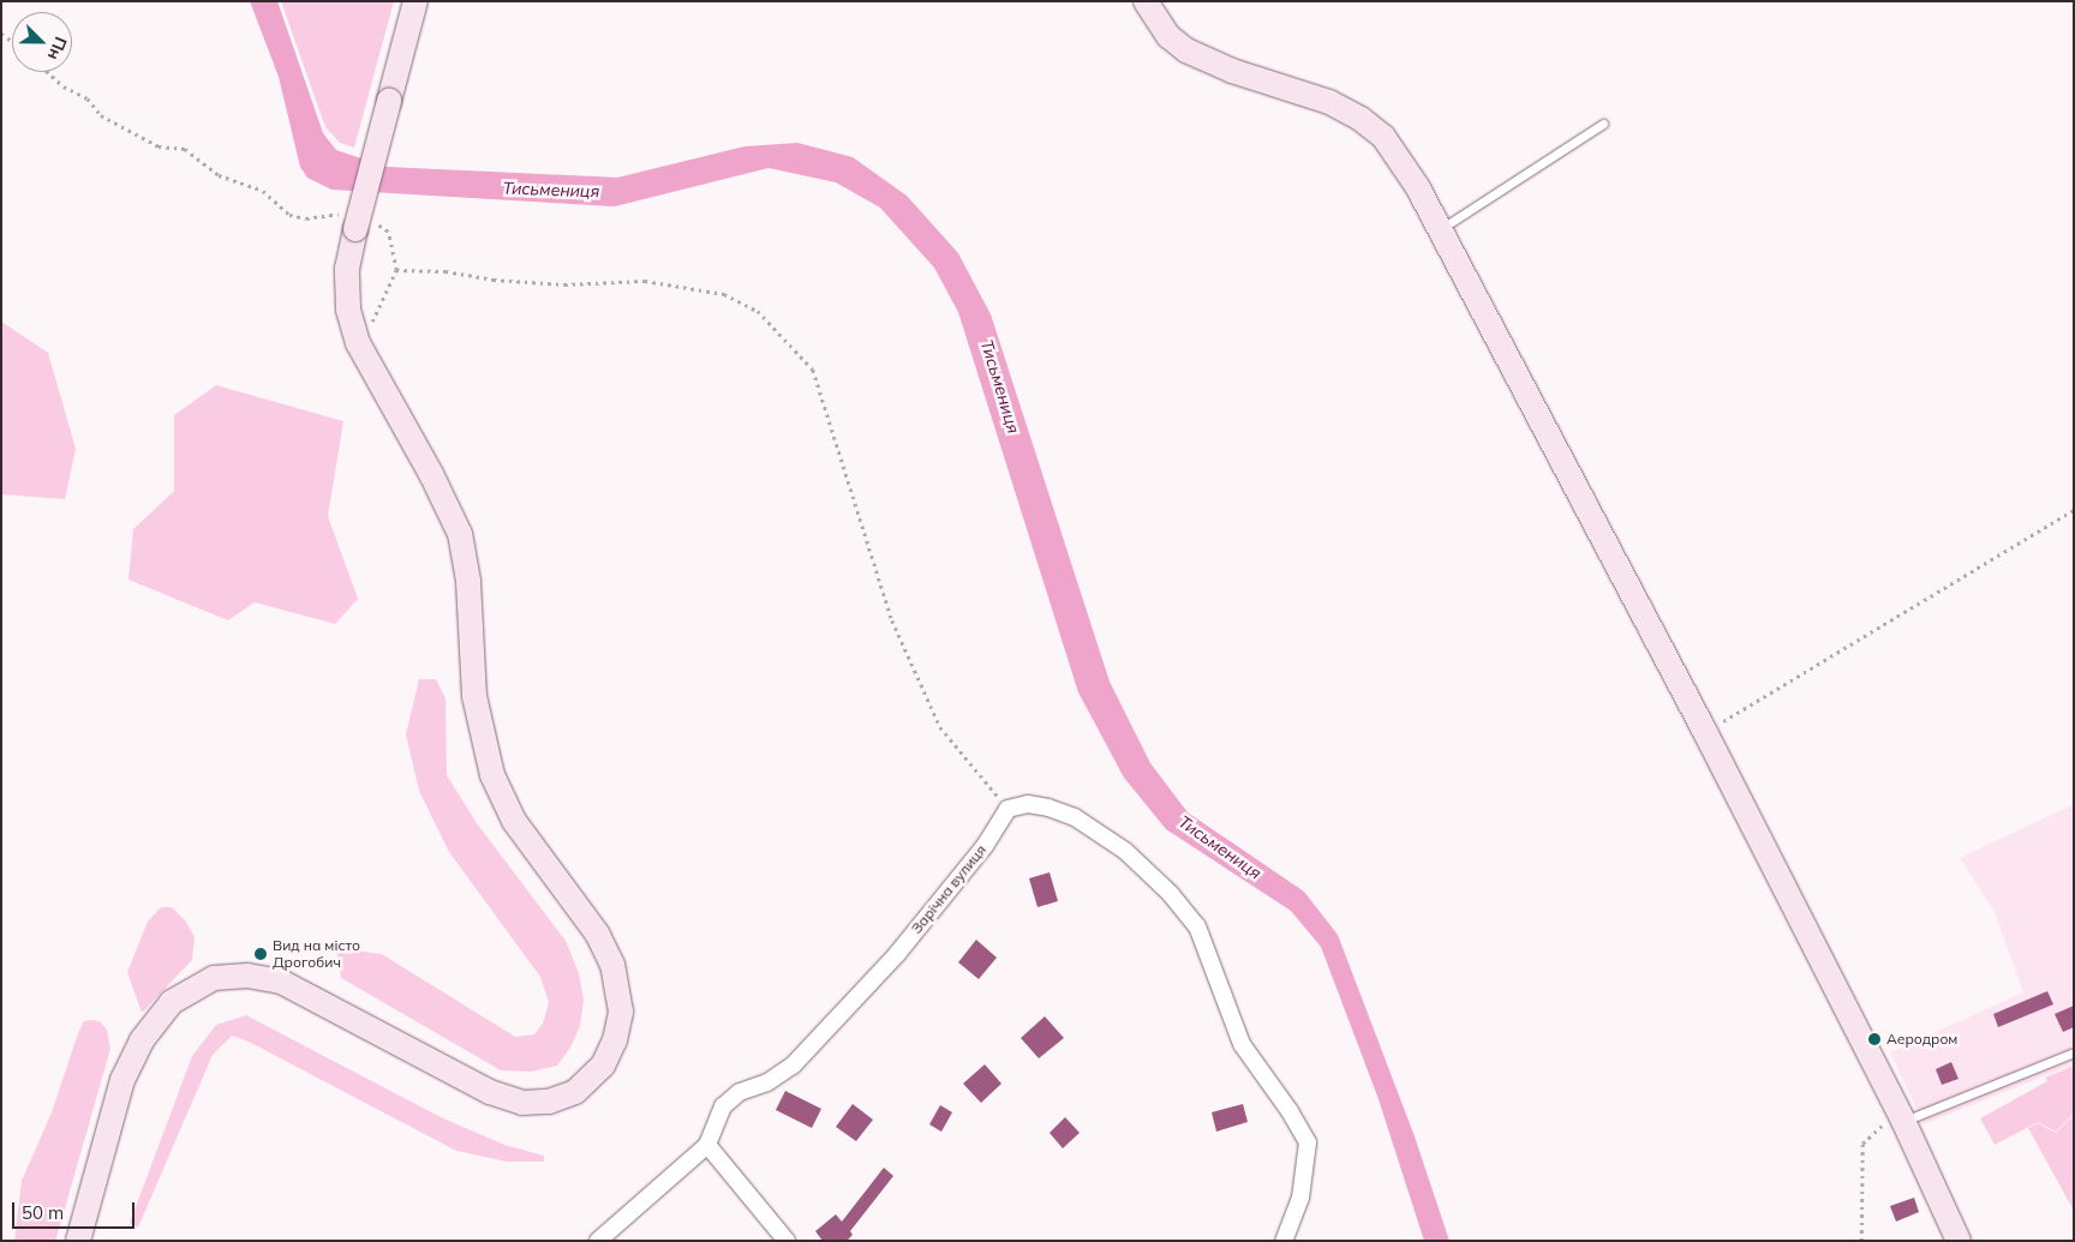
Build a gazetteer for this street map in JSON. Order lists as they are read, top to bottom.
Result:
{
  "streets": {
    "street": ["Зарічна вулиця"]
  },
  "water": ["Тисьмениця"],
  "places": ["Вид на місто Дрогобич", "Аеродром"],
  "scale_bar": "50 m",
  "north": "bottom right"
}
